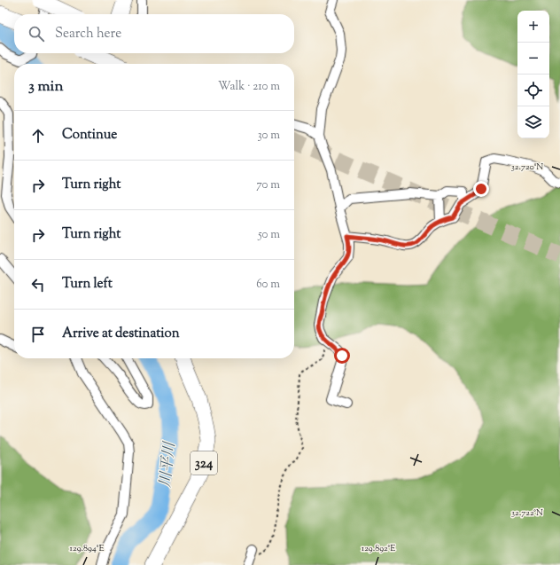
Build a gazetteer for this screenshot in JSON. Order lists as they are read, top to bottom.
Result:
{
  "streets": {
    "highway": ["324"]
  },
  "water": ["川平川"],
  "page": {
    "map_buttons": ["+", "−"],
    "search": "Search here",
    "heading": ["3 min", "Walk · 210 m"],
    "list": [
      ["Continue", "30 m"],
      ["Turn right", "70 m"],
      ["Turn right", "50 m"],
      ["Turn left", "60 m"],
      "Arrive at destination"
    ]
  },
  "coordinates": [
    "32.720°N",
    "32.722°N",
    "129.894°E",
    "129.892°E"
  ]
}
